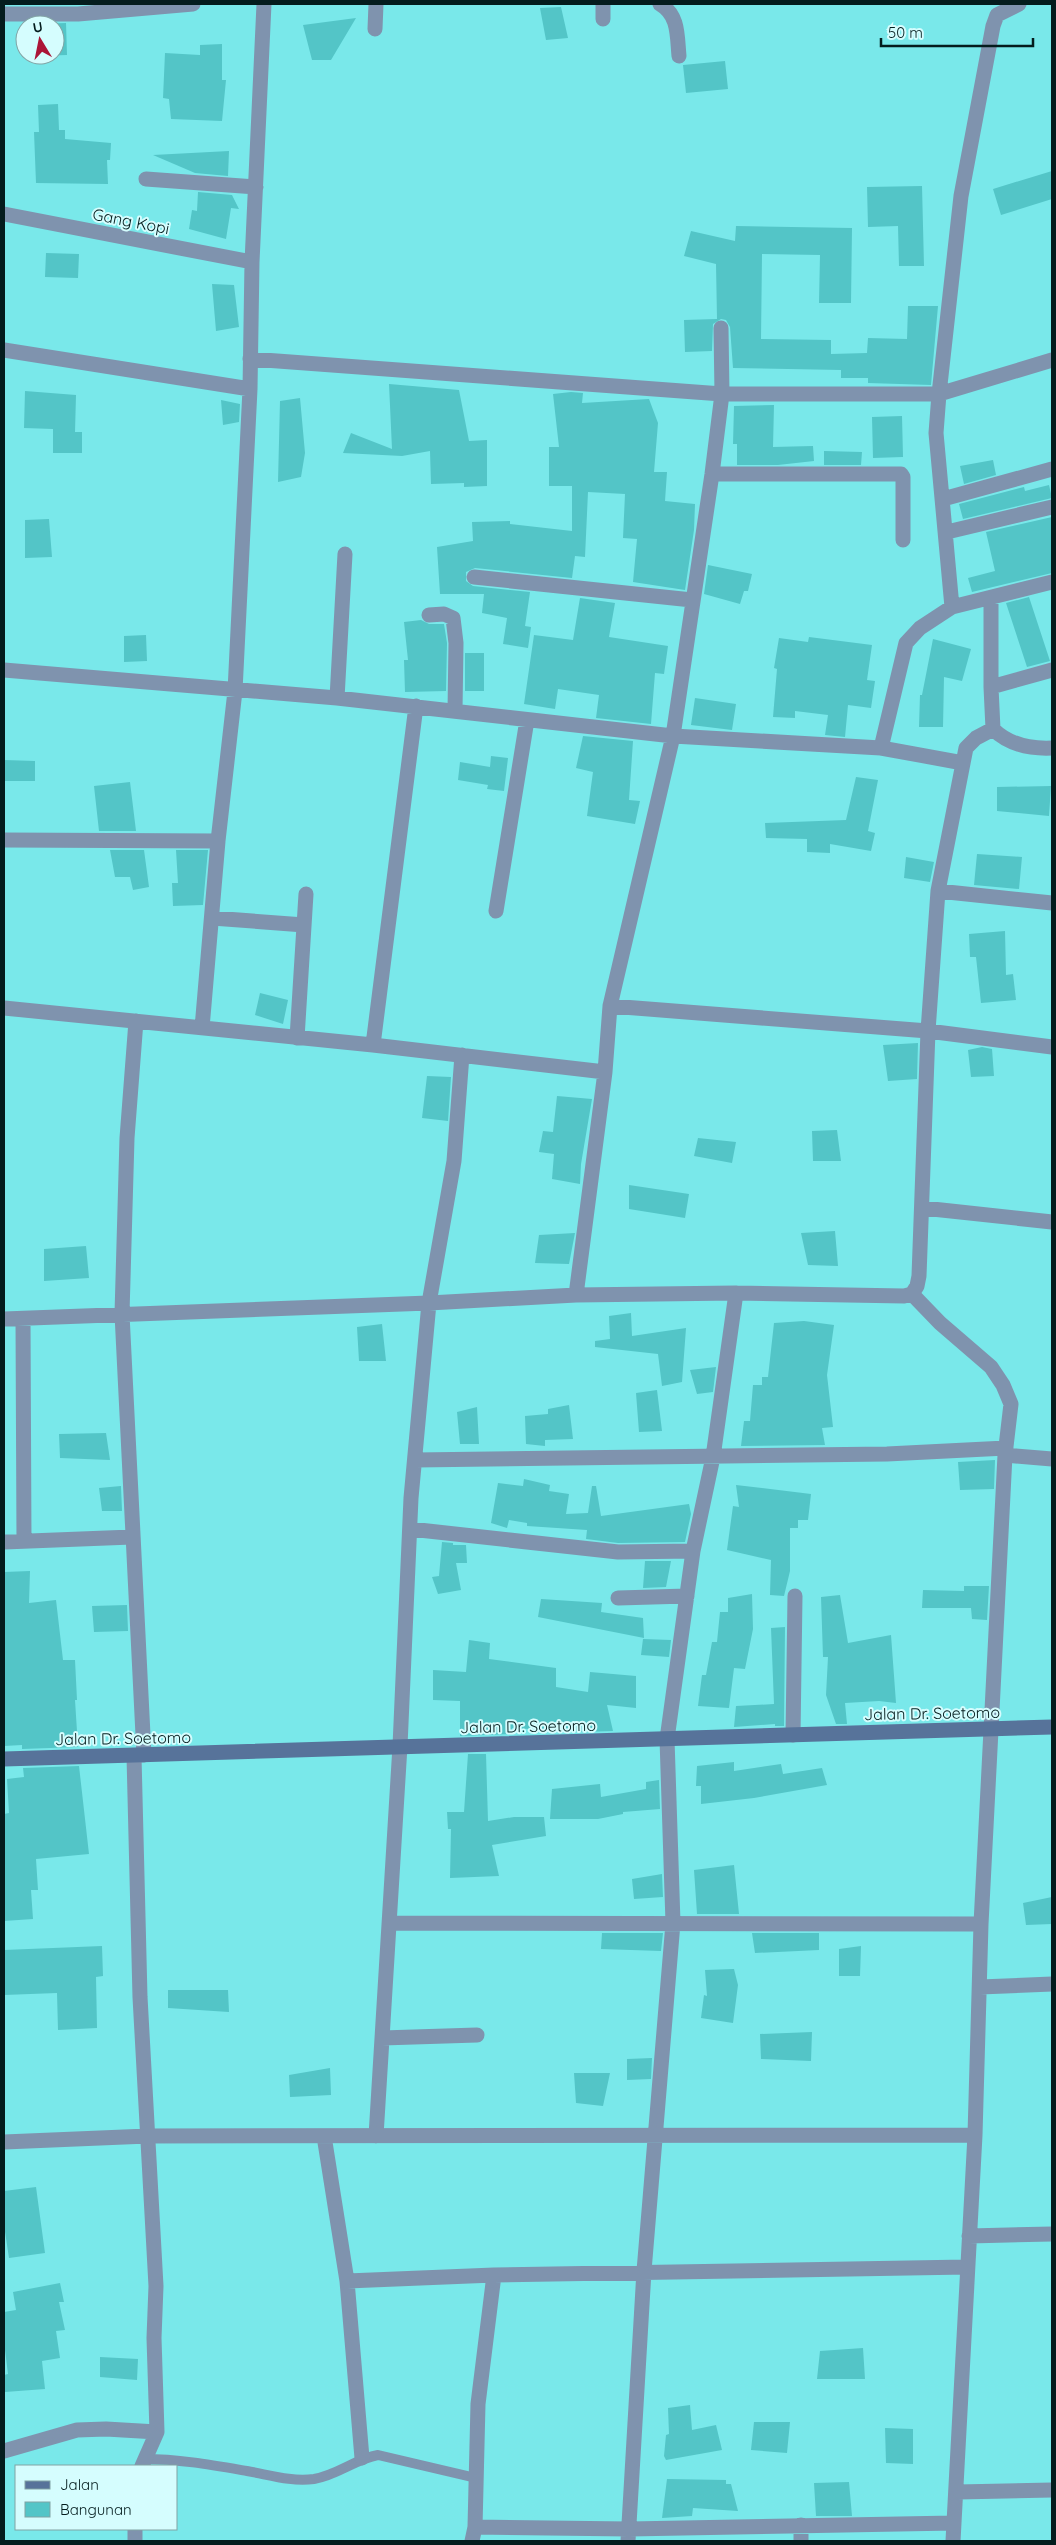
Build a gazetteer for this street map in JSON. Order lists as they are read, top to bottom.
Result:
{
  "streets": {
    "street": ["Gang Kopi", "Jalan Dr. Soetomo"]
  },
  "legend": ["Jalan", "Bangunan"],
  "scale_bar": "50 m",
  "north": "top"
}
